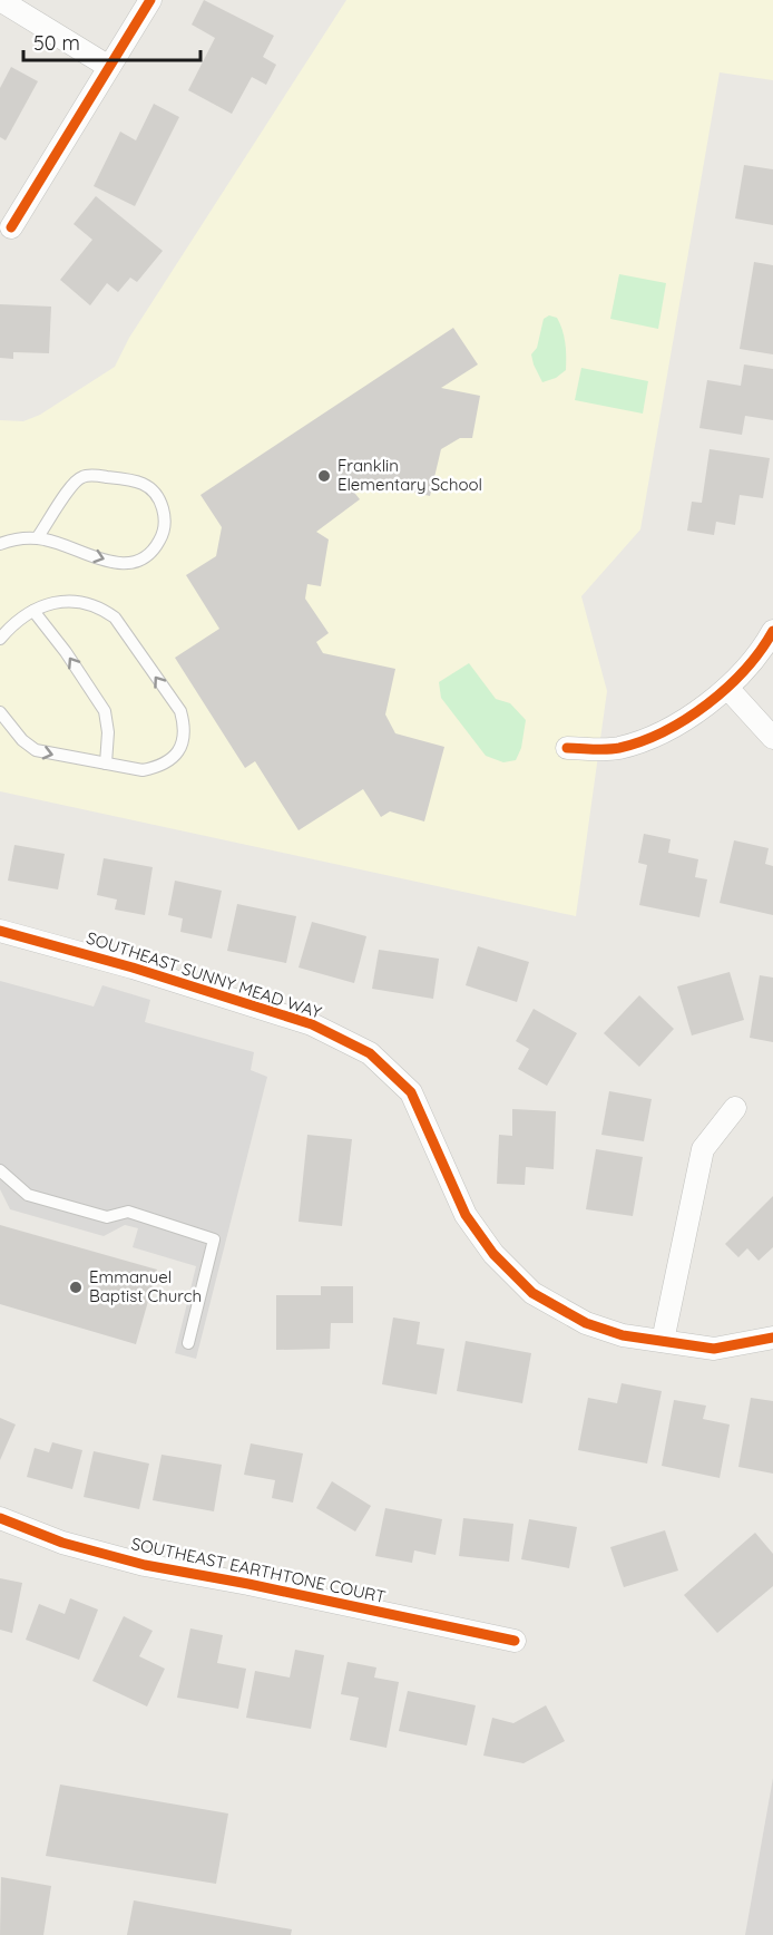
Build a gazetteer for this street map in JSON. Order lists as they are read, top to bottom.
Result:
{
  "streets": {
    "street": ["SOUTHEAST SUNNY MEAD WAY", "SOUTHEAST EARTHTONE COURT"]
  },
  "places": ["Franklin Elementary School", "Emmanuel Baptist Church"],
  "scale_bar": "50 m"
}
